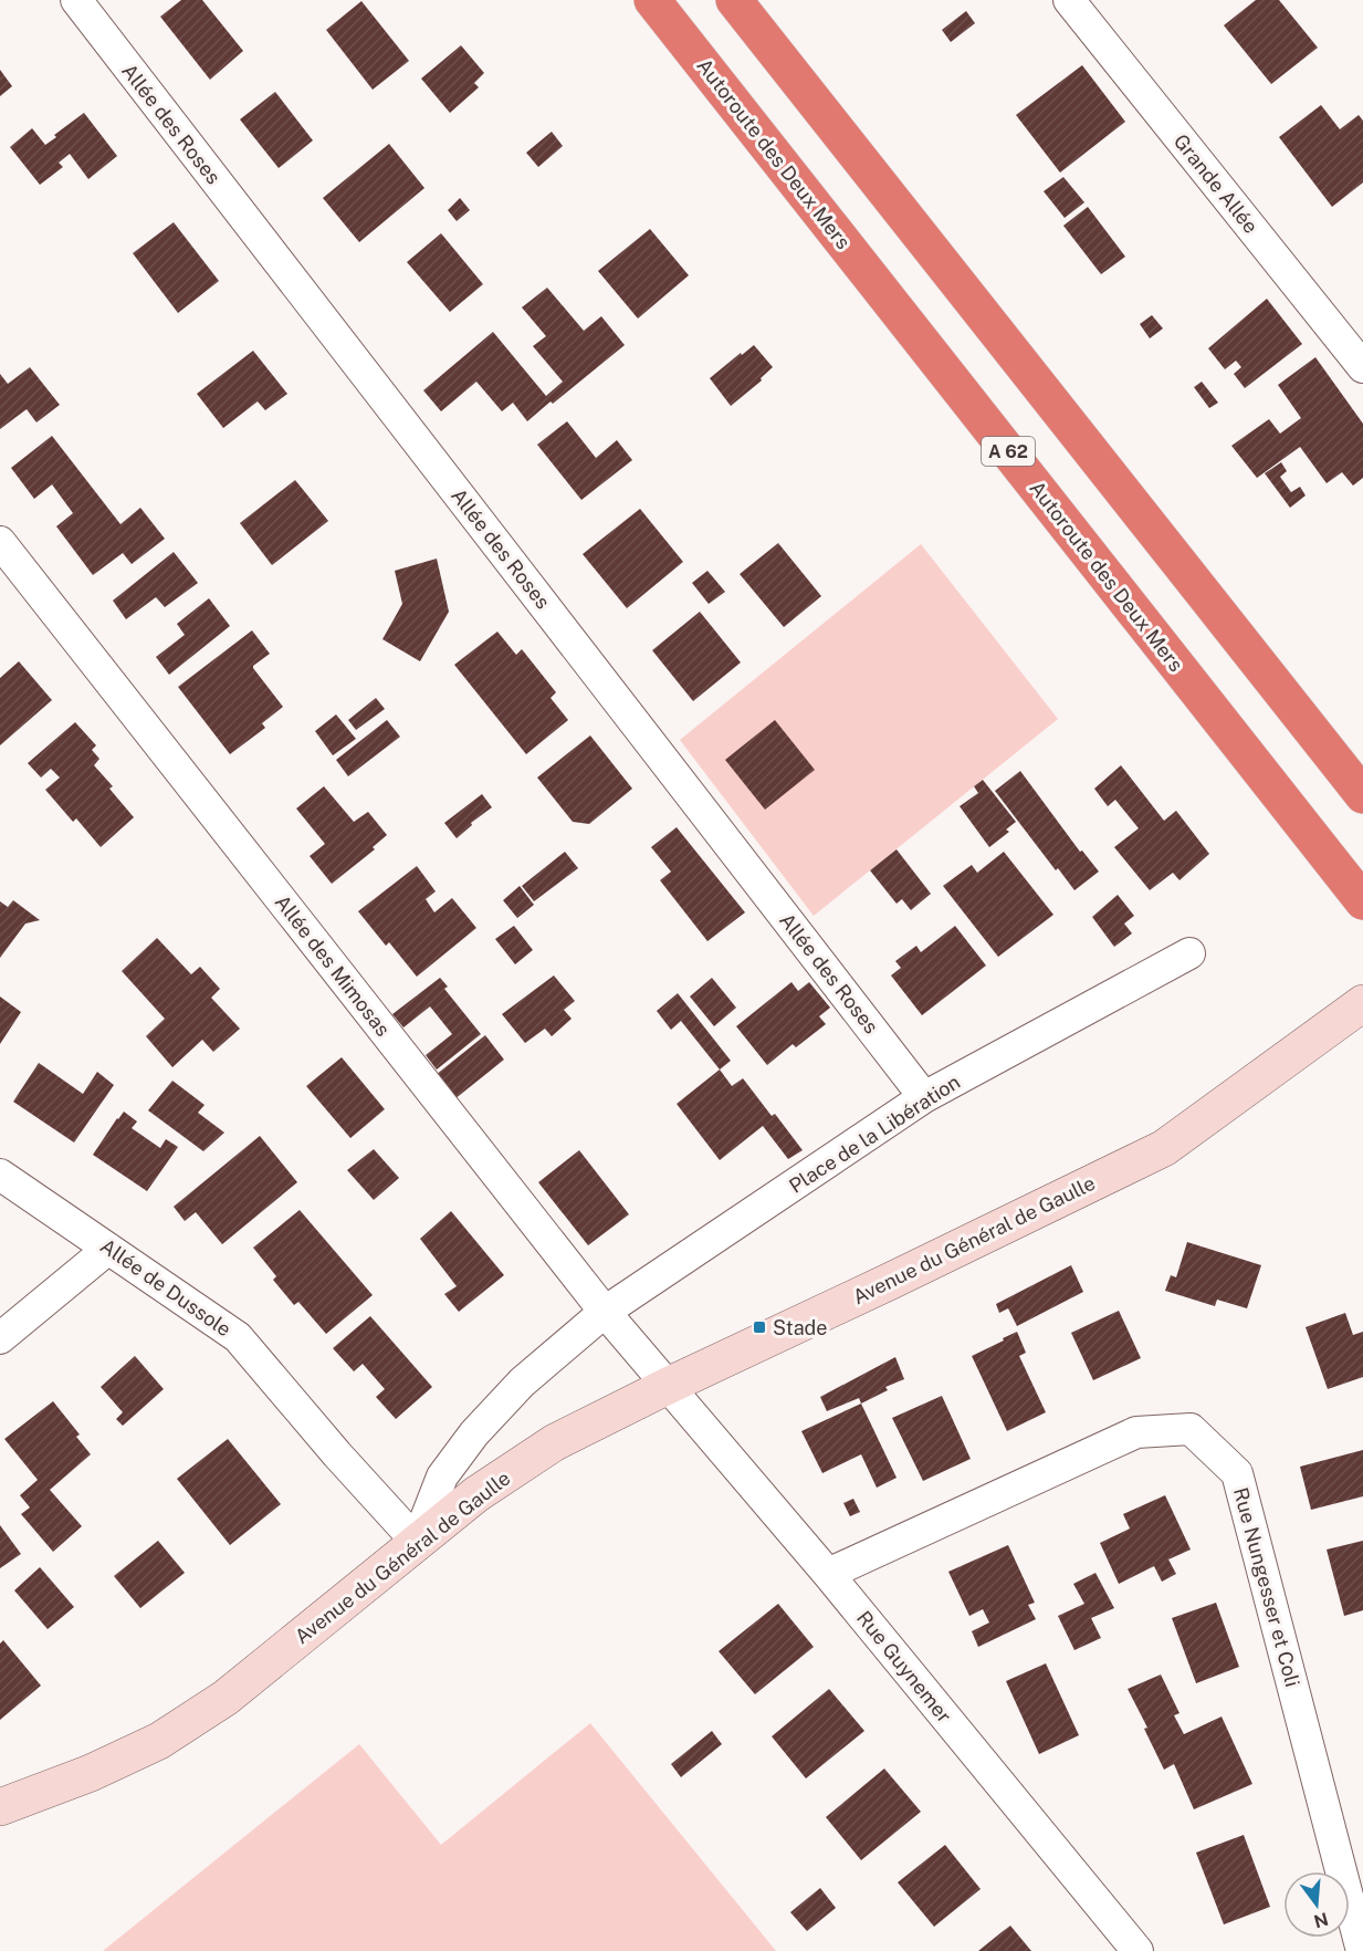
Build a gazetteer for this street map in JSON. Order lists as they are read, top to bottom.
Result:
{
  "streets": {
    "highway": ["Autoroute des Deux Mers", "A 62"],
    "street": [
      "Allée des Roses",
      "Grande Allée",
      "Allée des Mimosas",
      "Place de la Libération",
      "Avenue du Général de Gaulle",
      "Allée de Dussole",
      "Rue Nungesser et Coli",
      "Rue Guynemer"
    ]
  },
  "crossings": [
    ["Allée des Roses", "Place de la Libération"],
    ["Allée des Mimosas", "Place de la Libération"],
    ["Allée des Mimosas", "Avenue du Général de Gaulle"],
    ["Allée des Mimosas", "Rue Guynemer"],
    ["Place de la Libération", "Avenue du Général de Gaulle"],
    ["Place de la Libération", "Allée de Dussole"],
    ["Avenue du Général de Gaulle", "Allée de Dussole"],
    ["Avenue du Général de Gaulle", "Rue Guynemer"],
    ["Rue Nungesser et Coli", "Rue Guynemer"]
  ],
  "places": {
    "transit": ["Stade"]
  },
  "north": "bottom"
}
